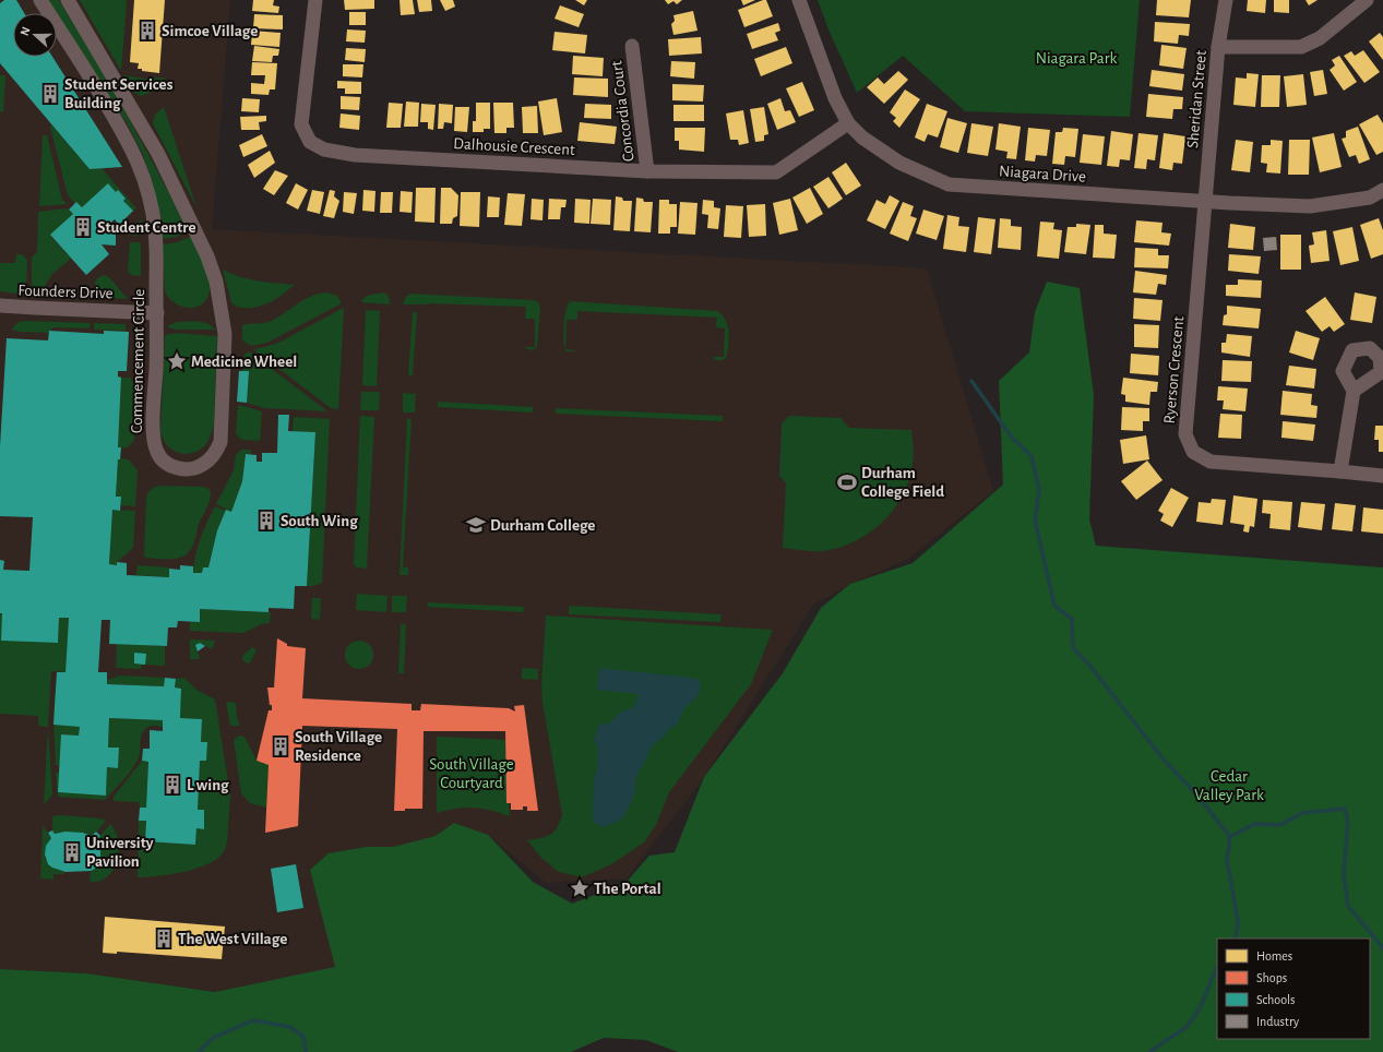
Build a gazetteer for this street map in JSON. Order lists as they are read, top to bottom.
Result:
{
  "streets": {
    "street": [
      "Sheridan Street",
      "Concordia Court",
      "Dalhousie Crescent",
      "Niagara Drive",
      "Founders Drive",
      "Commencement Circle",
      "Ryerson Crescent"
    ]
  },
  "crossings": [
    ["Sheridan Street", "Niagara Drive"],
    ["Sheridan Street", "Ryerson Crescent"],
    ["Concordia Court", "Dalhousie Crescent"],
    ["Dalhousie Crescent", "Niagara Drive"],
    ["Niagara Drive", "Ryerson Crescent"],
    ["Founders Drive", "Commencement Circle"]
  ],
  "parks": ["Niagara Park", "South Village Courtyard", "Cedar Valley Park"],
  "places": {
    "building": [
      "Simcoe Village",
      "Student Services Building",
      "Student Centre",
      "South Wing",
      "South Village Residence",
      "L wing",
      "University Pavilion",
      "The West Village"
    ],
    "place": ["Medicine Wheel", "The Portal"],
    "sports": ["Durham College Field"],
    "school or university": ["Durham College"]
  },
  "legend": [
    "Homes",
    "Shops",
    "Schools",
    "Industry"
  ],
  "north": "left"
}
